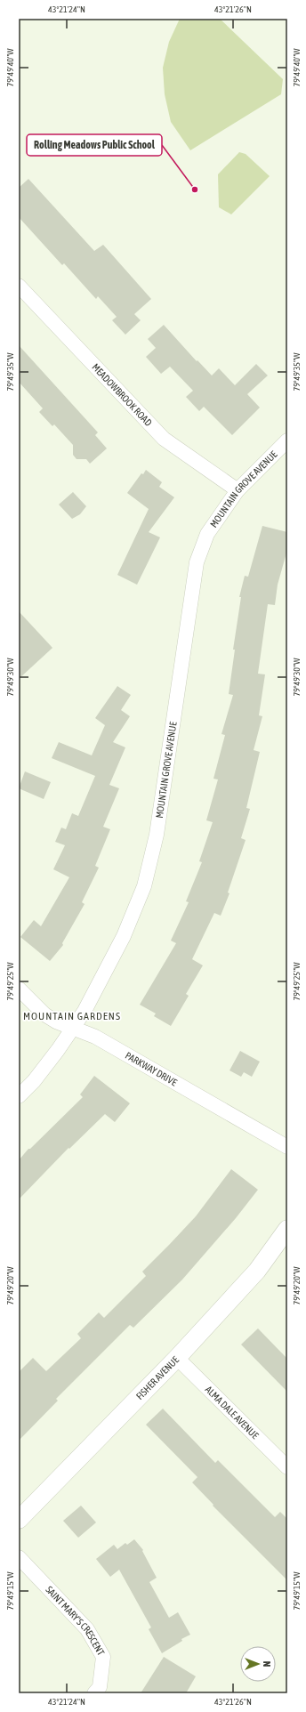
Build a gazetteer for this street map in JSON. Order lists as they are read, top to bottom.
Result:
{
  "streets": {
    "street": [
      "MEADOWBROOK ROAD",
      "MOUNTAIN GROVE AVENUE",
      "PARKWAY DRIVE",
      "FISHER AVENUE",
      "ALMA DALE AVENUE",
      "SAINT MARY'S CRESCENT"
    ]
  },
  "crossings": [
    ["MEADOWBROOK ROAD", "MOUNTAIN GROVE AVENUE"],
    ["MOUNTAIN GROVE AVENUE", "PARKWAY DRIVE"],
    ["FISHER AVENUE", "ALMA DALE AVENUE"]
  ],
  "districts": ["MOUNTAIN GARDENS"],
  "places": ["Rolling Meadows Public School"],
  "north": "right",
  "coordinates": [
    "43°21'24\"N",
    "43°21'26\"N",
    "79°49'40\"W",
    "79°49'35\"W",
    "79°49'30\"W",
    "79°49'25\"W",
    "79°49'20\"W",
    "79°49'15\"W"
  ]
}
